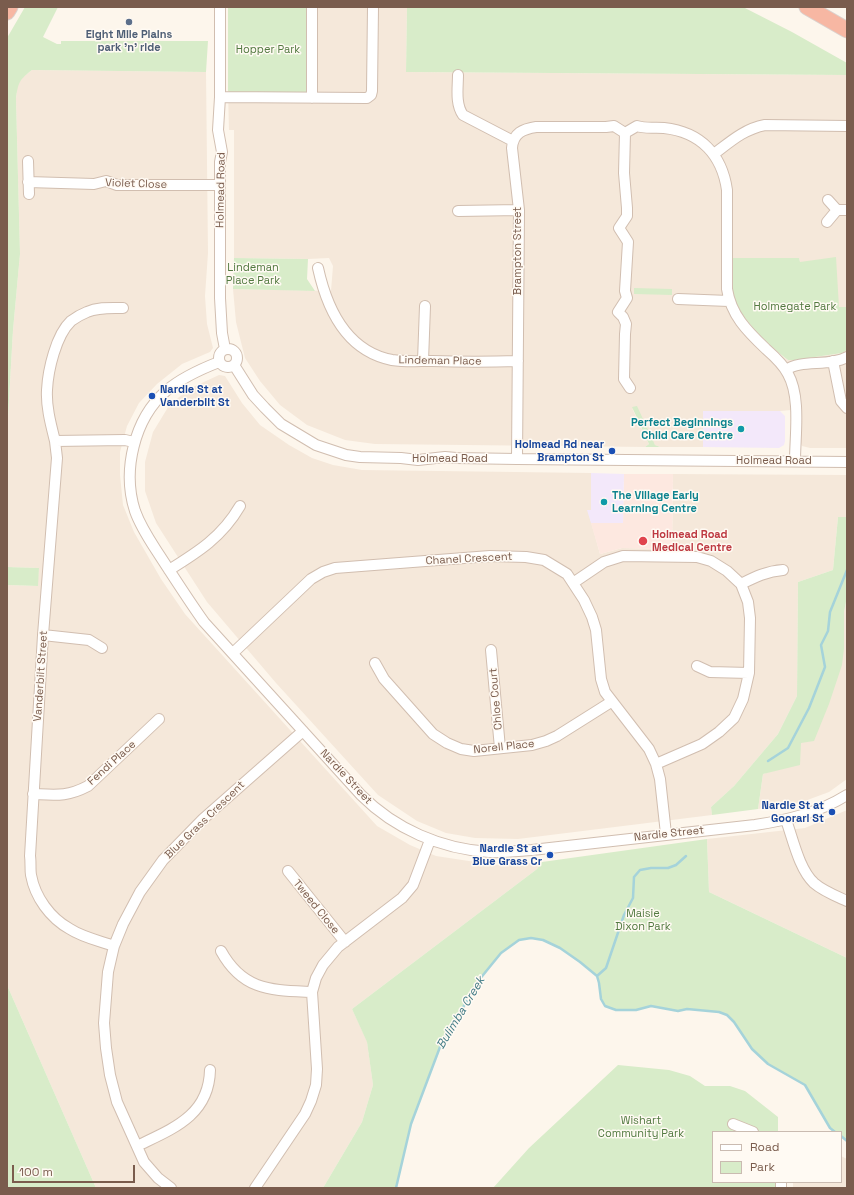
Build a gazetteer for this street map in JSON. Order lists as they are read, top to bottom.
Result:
{
  "streets": {
    "street": [
      "Violet Close",
      "Holmead Road",
      "Brampton Street",
      "Lindeman Place",
      "Chanel Crescent",
      "Vanderbilt Street",
      "Chloe Court",
      "Norell Place",
      "Fendi Place",
      "Nardie Street",
      "Blue Grass Crescent",
      "Tweed Close"
    ]
  },
  "crossings": [
    ["Violet Close", "Holmead Road"],
    ["Holmead Road", "Brampton Street"],
    ["Holmead Road", "Nardie Street"],
    ["Brampton Street", "Lindeman Place"],
    ["Chanel Crescent", "Norell Place"],
    ["Chanel Crescent", "Nardie Street"],
    ["Vanderbilt Street", "Fendi Place"],
    ["Vanderbilt Street", "Blue Grass Crescent"],
    ["Chloe Court", "Norell Place"],
    ["Nardie Street", "Blue Grass Crescent"]
  ],
  "water": ["Bulimba Creek"],
  "parks": [
    "Hopper Park",
    "Lindeman Place Park",
    "Holmegate Park",
    "Maisie Dixon Park",
    "Wishart Community Park"
  ],
  "places": [
    "Eight Mile Plains park 'n' ride",
    "Nardie St at Vanderbilt St",
    "Perfect Beginnings Child Care Centre",
    "Holmead Rd near Brampton St",
    "The Village Early Learning Centre",
    "Holmead Road Medical Centre",
    "Nardie St at Goorari St",
    "Nardie St at Blue Grass Cr"
  ],
  "legend": ["Road", "Park"],
  "scale_bar": "100 m"
}
